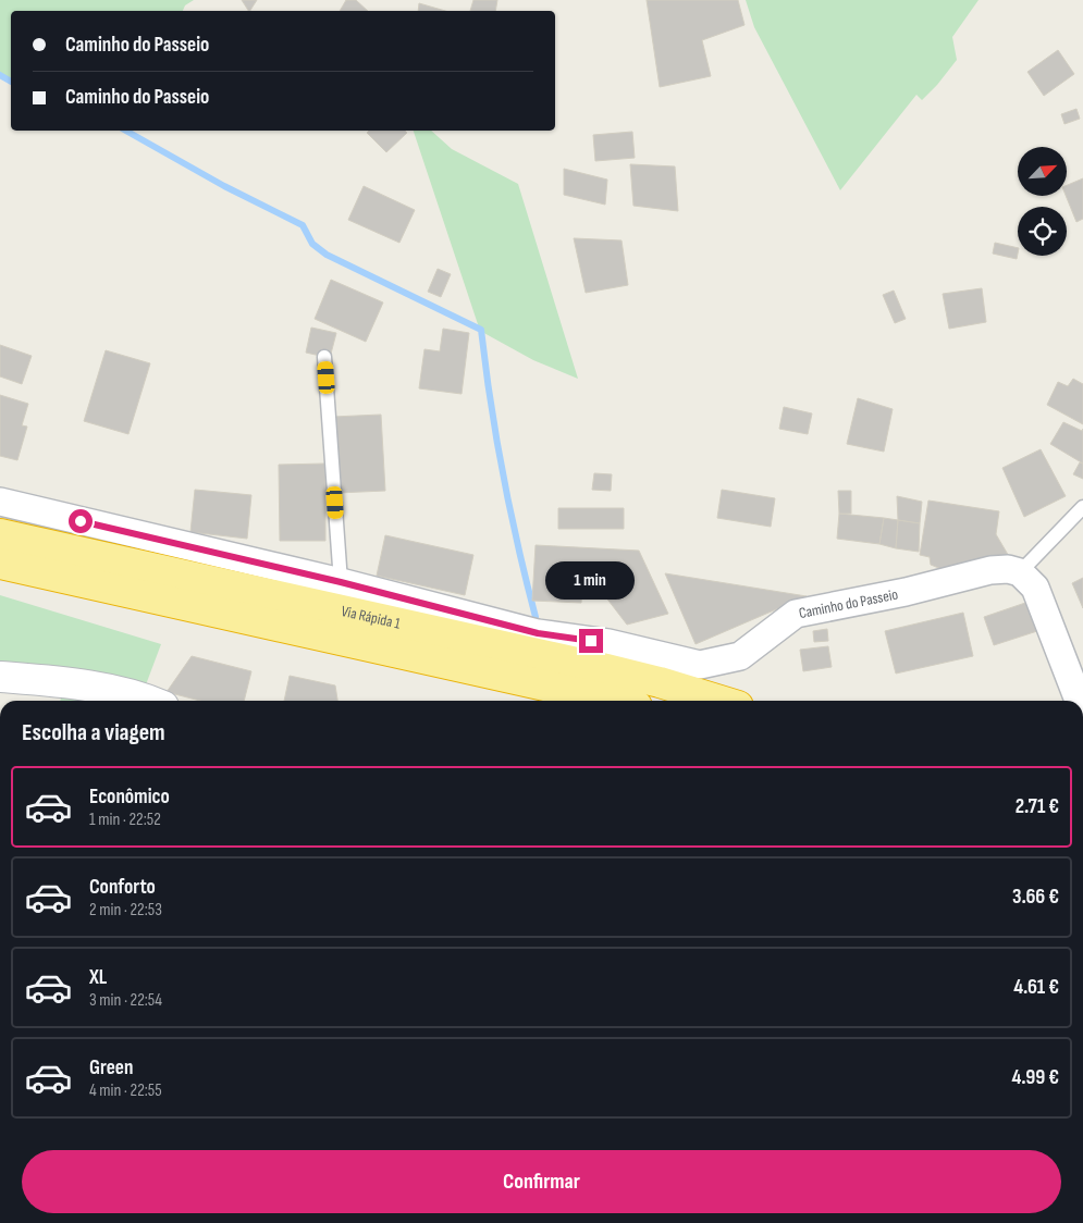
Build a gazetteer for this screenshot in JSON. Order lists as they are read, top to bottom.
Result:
{
  "streets": {
    "highway": ["Via Rápida 1"],
    "street": ["Caminho do Passeio"]
  },
  "north": "top right",
  "page": {
    "banner": ["Caminho do Passeio", "Caminho do Passeio"],
    "bubble": "1 min",
    "heading": "Escolha a viagem",
    "list": [
      {
        "name": "Econômico",
        "note": "1 min · 22:52",
        "value": "2.71 €"
      },
      {
        "name": "Conforto",
        "note": "2 min · 22:53",
        "value": "3.66 €"
      },
      {
        "name": "XL",
        "note": "3 min · 22:54",
        "value": "4.61 €"
      },
      {
        "name": "Green",
        "note": "4 min · 22:55",
        "value": "4.99 €"
      }
    ],
    "buttons": "Confirmar"
  }
}
